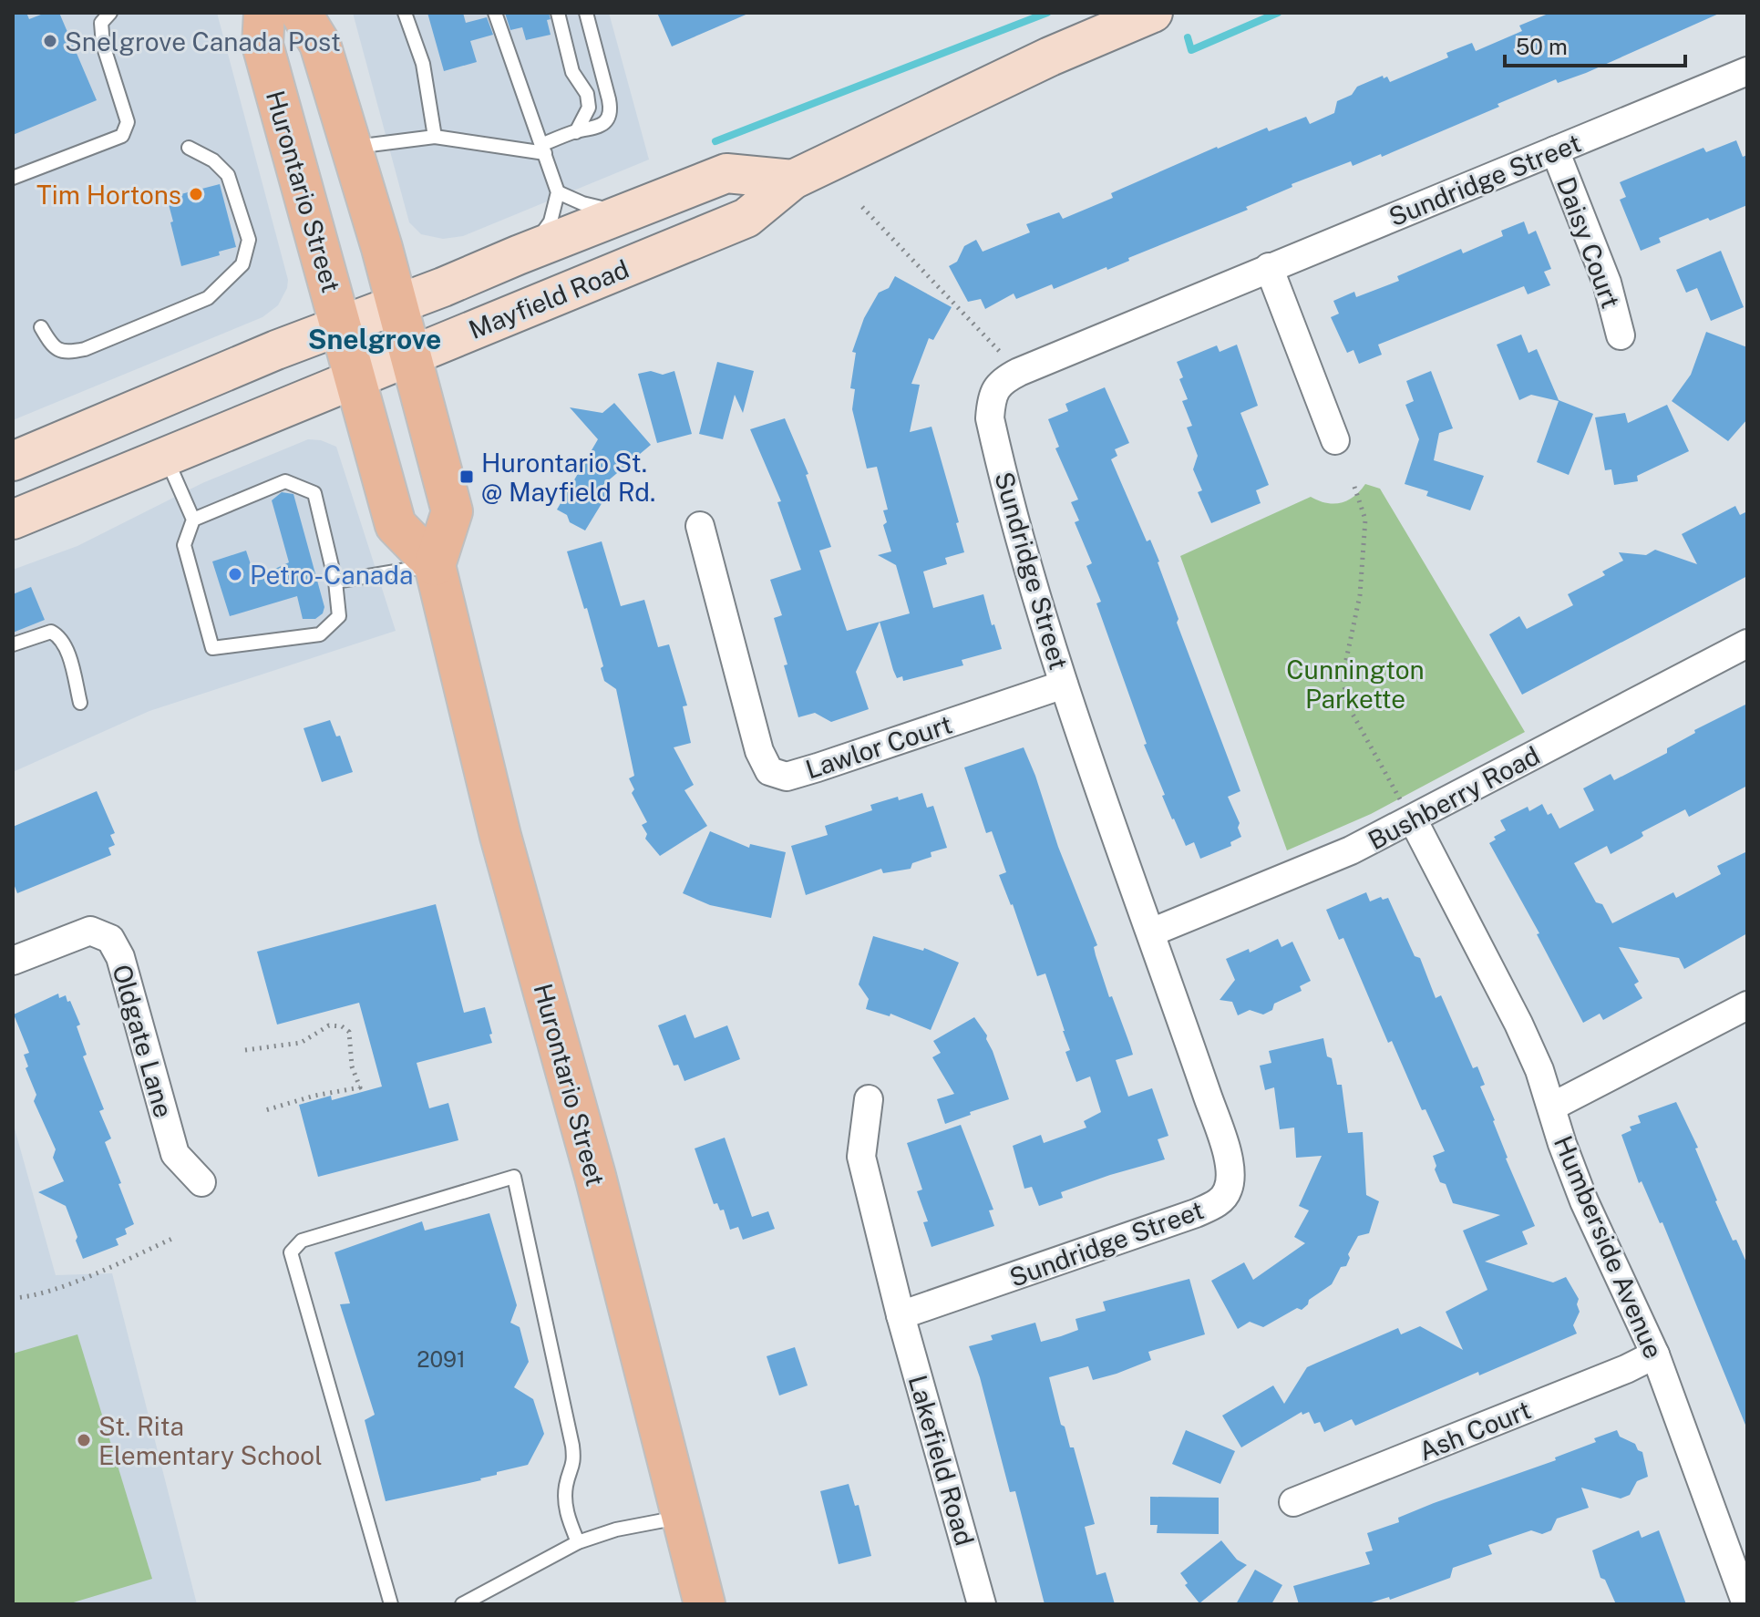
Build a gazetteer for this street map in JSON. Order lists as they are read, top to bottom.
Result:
{
  "streets": {
    "main road": ["Hurontario Street", "Mayfield Road"],
    "street": [
      "Sundridge Street",
      "Daisy Court",
      "Lawlor Court",
      "Bushberry Road",
      "Oldgate Lane",
      "Humberside Avenue",
      "Ash Court",
      "Lakefield Road"
    ]
  },
  "crossings": [
    ["Sundridge Street", "Daisy Court"],
    ["Sundridge Street", "Lawlor Court"],
    ["Sundridge Street", "Bushberry Road"],
    ["Sundridge Street", "Lakefield Road"],
    ["Hurontario Street", "Mayfield Road"],
    ["Bushberry Road", "Humberside Avenue"],
    ["Humberside Avenue", "Ash Court"]
  ],
  "districts": ["Snelgrove"],
  "parks": ["Cunnington Parkette"],
  "places": {
    "other": [
      "Snelgrove Canada Post",
      "Tim Hortons",
      "Petro-Canada",
      "St. Rita Elementary School"
    ],
    "transit": ["Hurontario St. @ Mayfield Rd."]
  },
  "house_numbers": ["2091"],
  "scale_bar": "50 m"
}
